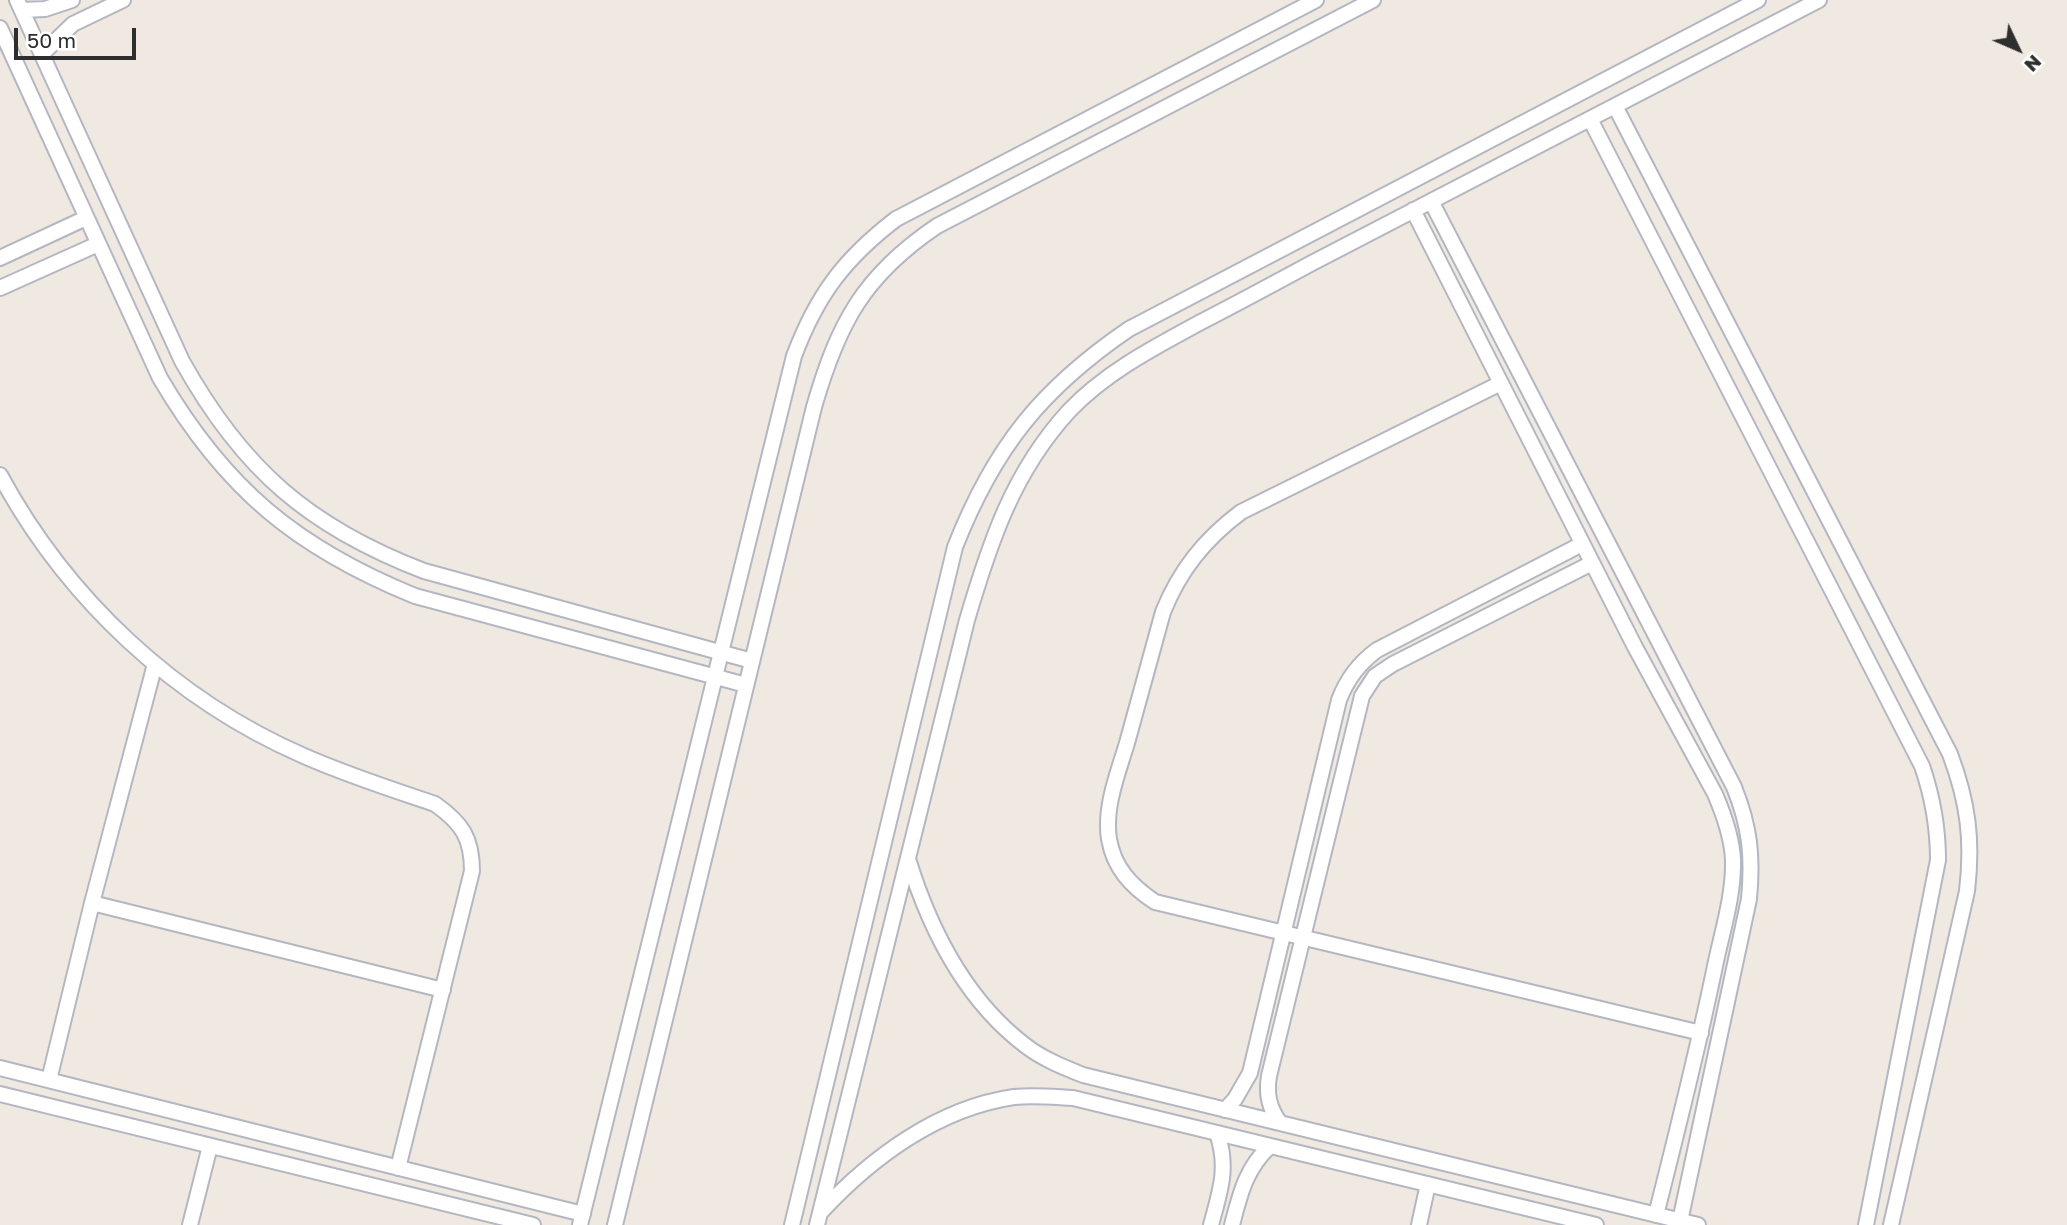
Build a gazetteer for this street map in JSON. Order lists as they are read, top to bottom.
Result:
{
  "scale_bar": "50 m",
  "north": "bottom right"
}
